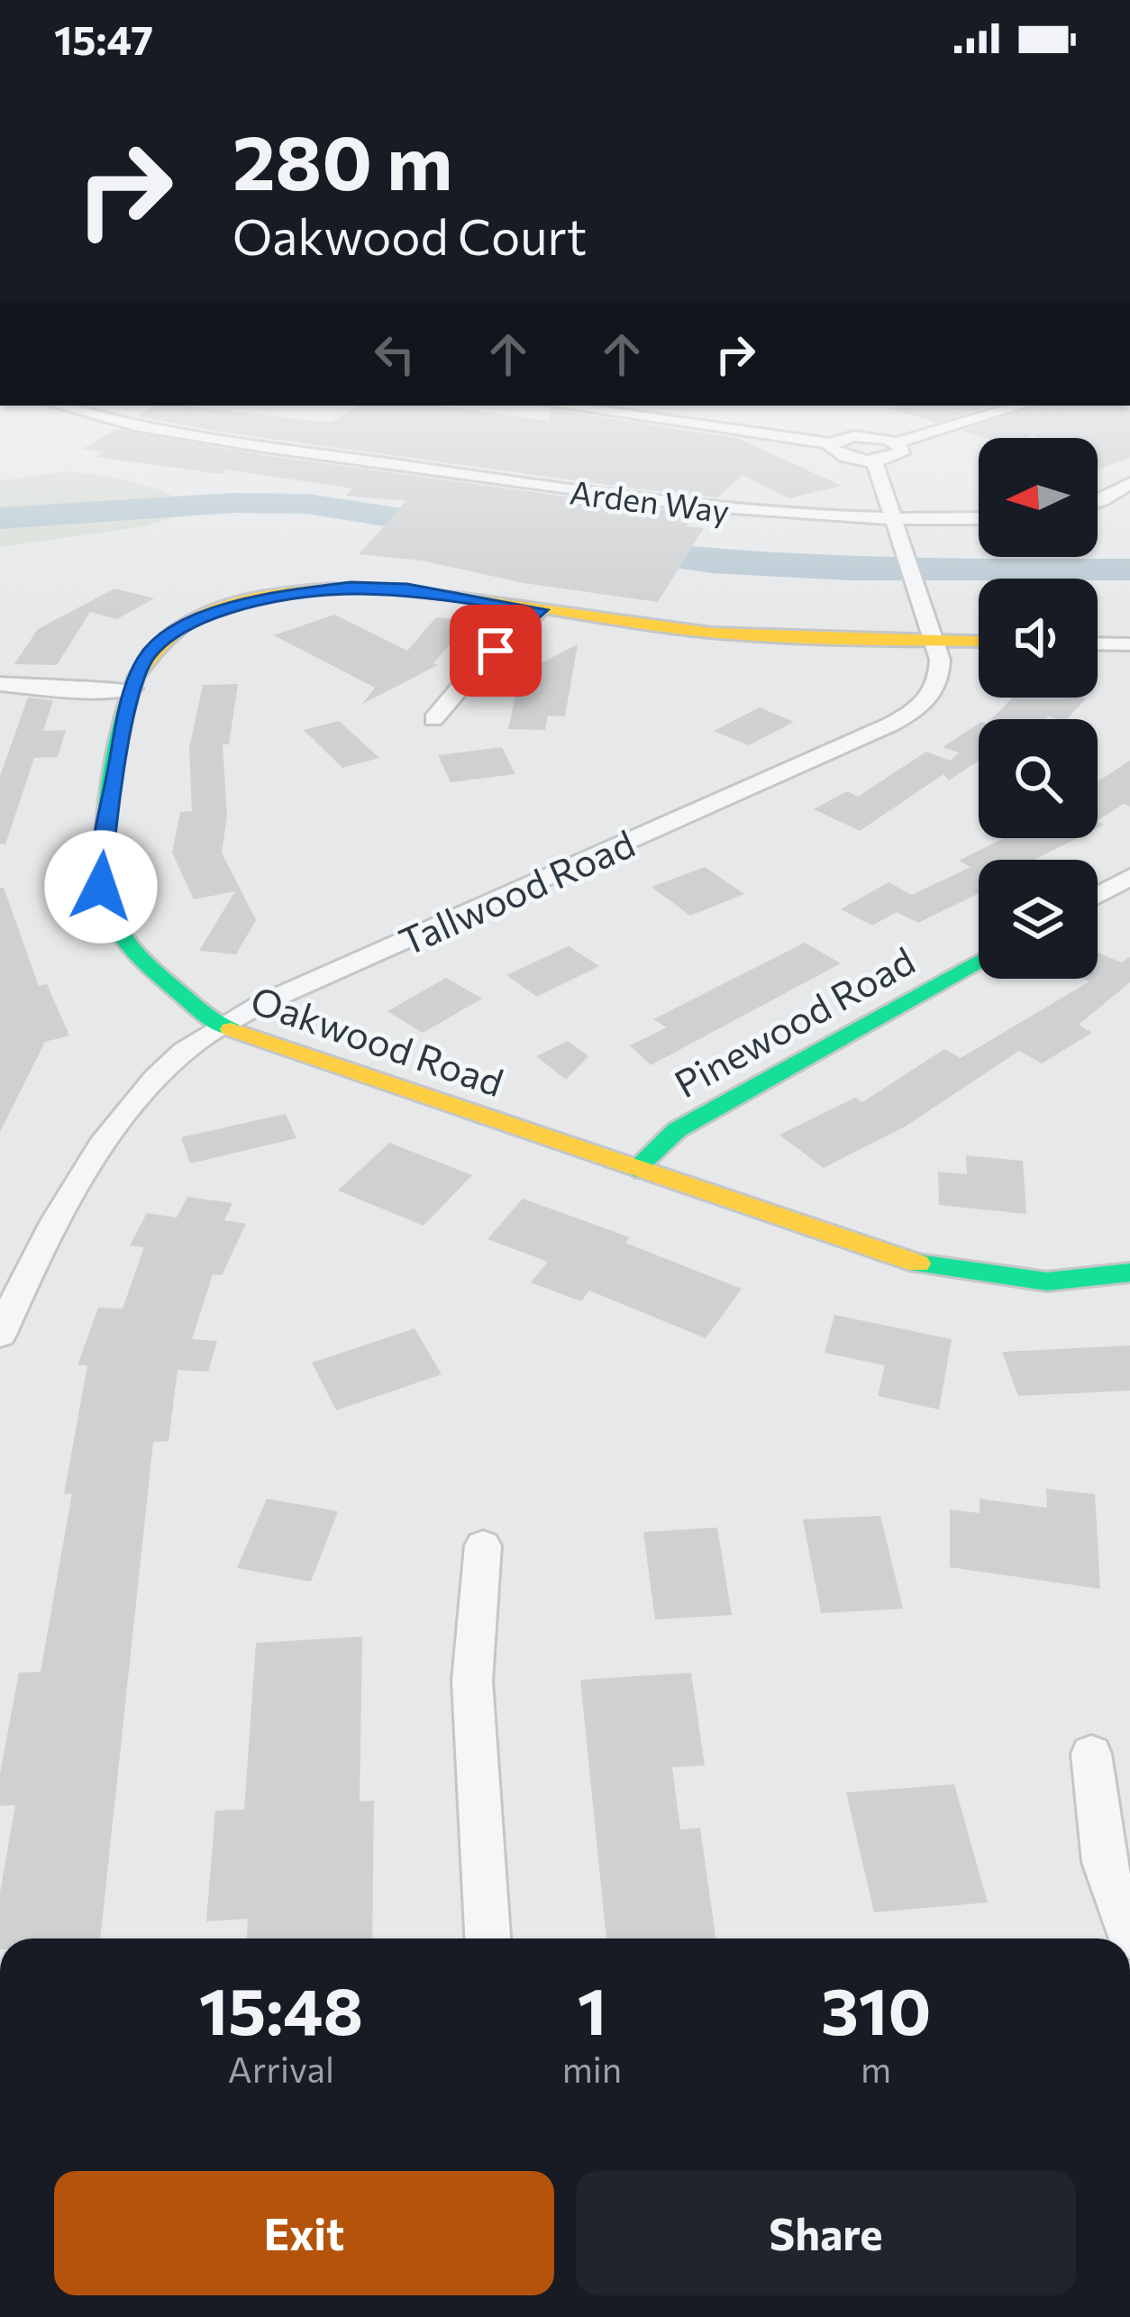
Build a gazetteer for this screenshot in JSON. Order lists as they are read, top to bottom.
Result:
{
  "streets": {
    "street": [
      "Arden Way",
      "Tallwood Road",
      "Pinewood Road",
      "Oakwood Road"
    ]
  },
  "crossings": [
    ["Arden Way", "Tallwood Road"],
    ["Tallwood Road", "Oakwood Road"],
    ["Pinewood Road", "Oakwood Road"]
  ],
  "north": "left",
  "page": {
    "status": "15:47",
    "turn": ["280 m", "Oakwood Court"],
    "eta": [
      "15:48",
      "Arrival",
      "1",
      "min",
      "310",
      "m"
    ],
    "buttons": ["Exit", "Share"]
  }
}
